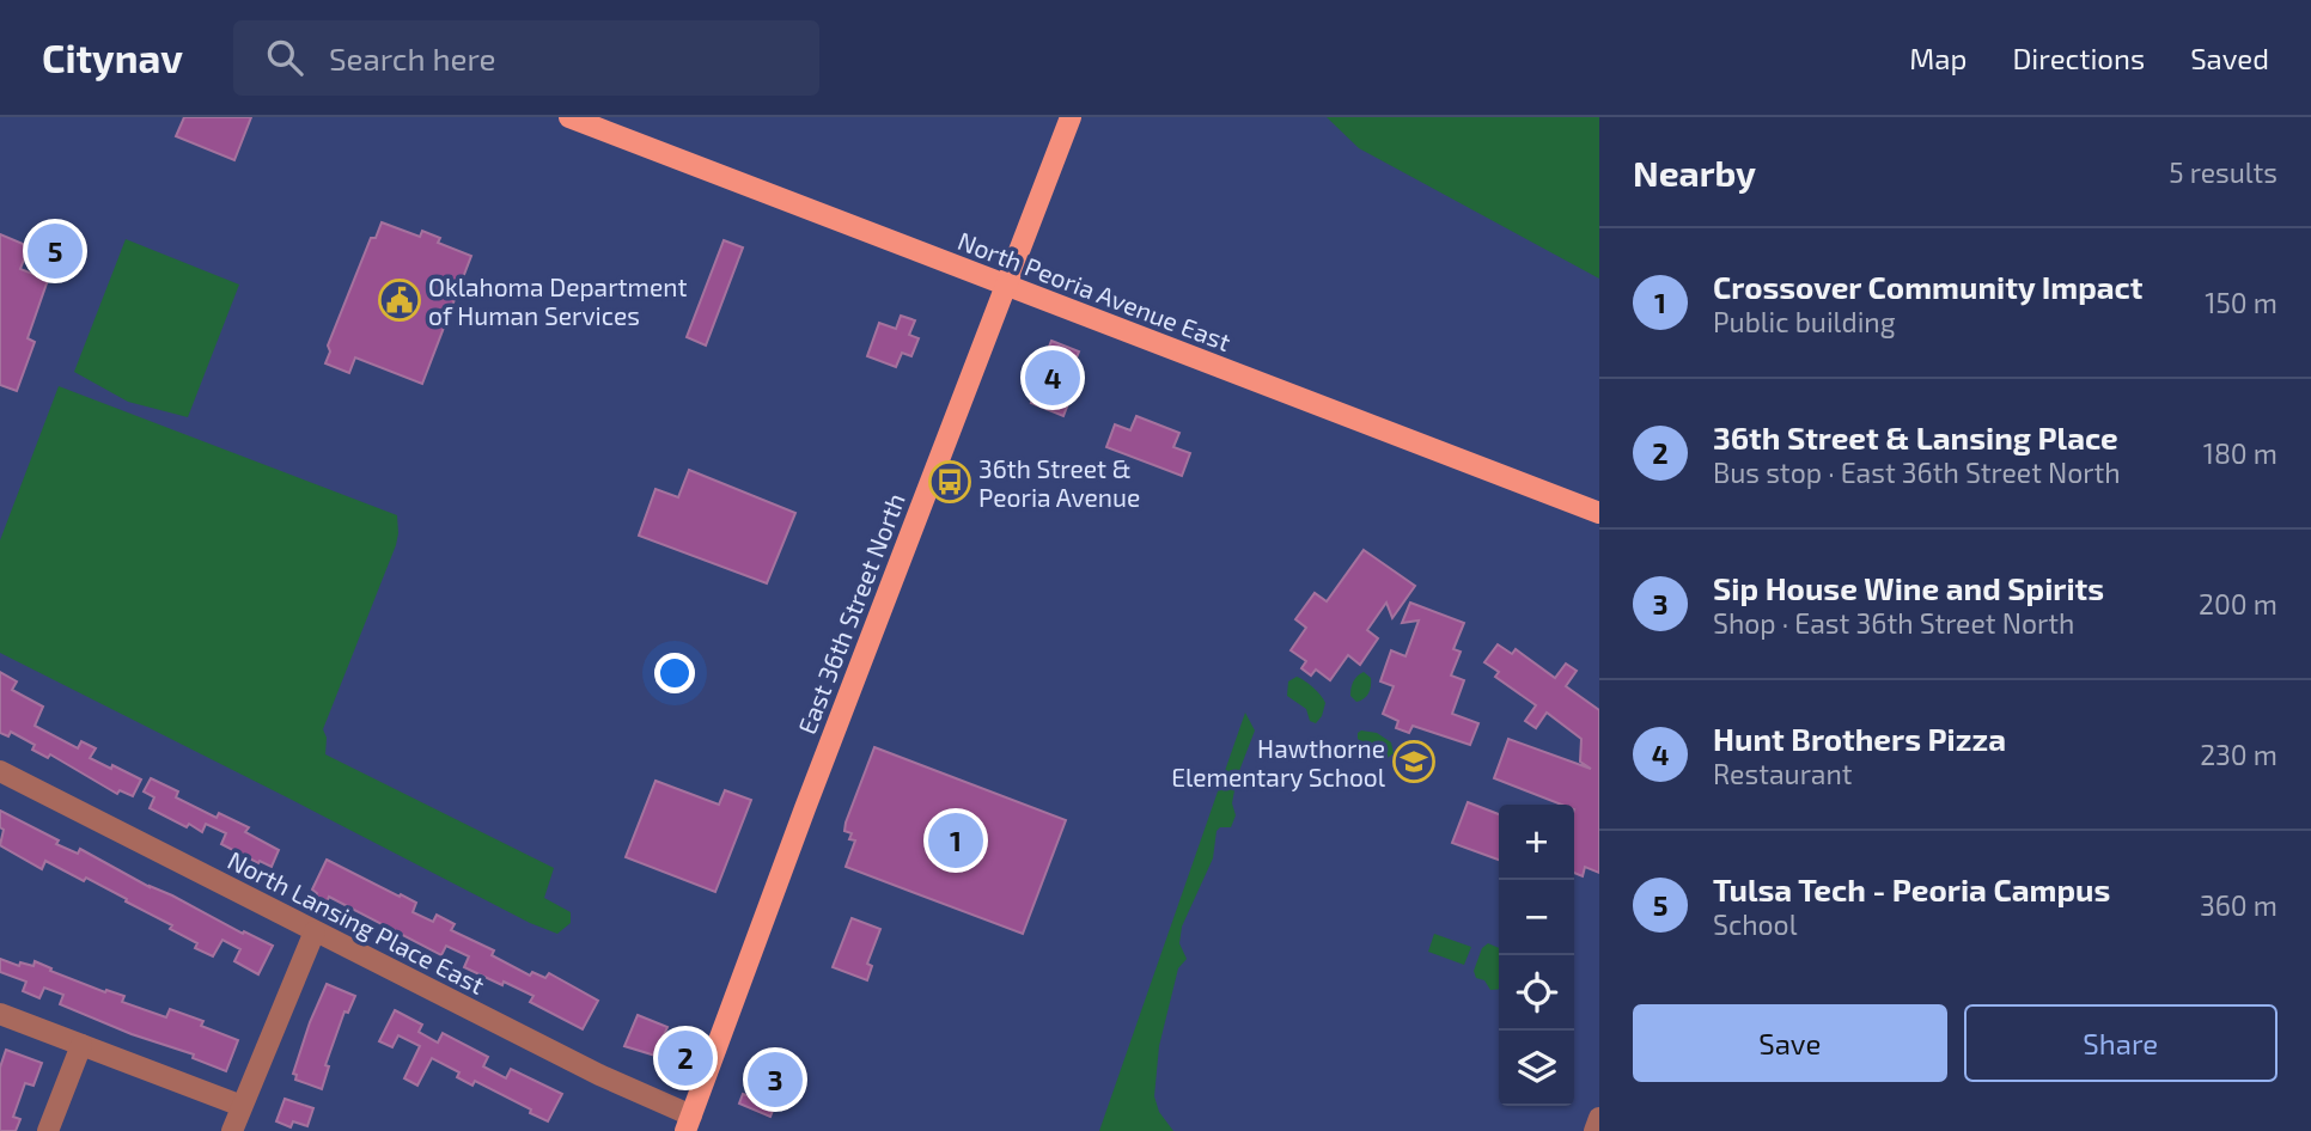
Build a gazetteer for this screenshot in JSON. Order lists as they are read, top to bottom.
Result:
{
  "streets": {
    "main road": ["North Peoria Avenue East", "East 36th Street North"],
    "street": ["North Lansing Place East"]
  },
  "crossings": [
    ["North Peoria Avenue East", "East 36th Street North"],
    ["East 36th Street North", "North Lansing Place East"]
  ],
  "places": {
    "public building": ["Oklahoma Department of Human Services"],
    "bus stop": ["36th Street & Peoria Avenue"],
    "school or university": ["Hawthorne Elementary School"]
  },
  "page": {
    "header": "Citynav",
    "search": "Search here",
    "nav": ["Map", "Directions", "Saved"],
    "heading": ["Nearby", "5 results"],
    "pins": [
      "5",
      "4",
      "1",
      "2",
      "3"
    ],
    "list": [
      {
        "mark": "1",
        "name": "Crossover Community Impact",
        "note": "Public building",
        "value": "150 m"
      },
      {
        "mark": "2",
        "name": "36th Street & Lansing Place",
        "note": "Bus stop · East 36th Street North",
        "value": "180 m"
      },
      {
        "mark": "3",
        "name": "Sip House Wine and Spirits",
        "note": "Shop · East 36th Street North",
        "value": "200 m"
      },
      {
        "mark": "4",
        "name": "Hunt Brothers Pizza",
        "note": "Restaurant",
        "value": "230 m"
      },
      {
        "mark": "5",
        "name": "Tulsa Tech - Peoria Campus",
        "note": "School",
        "value": "360 m"
      }
    ],
    "map_buttons": ["+", "−"],
    "buttons": ["Save", "Share"]
  }
}
